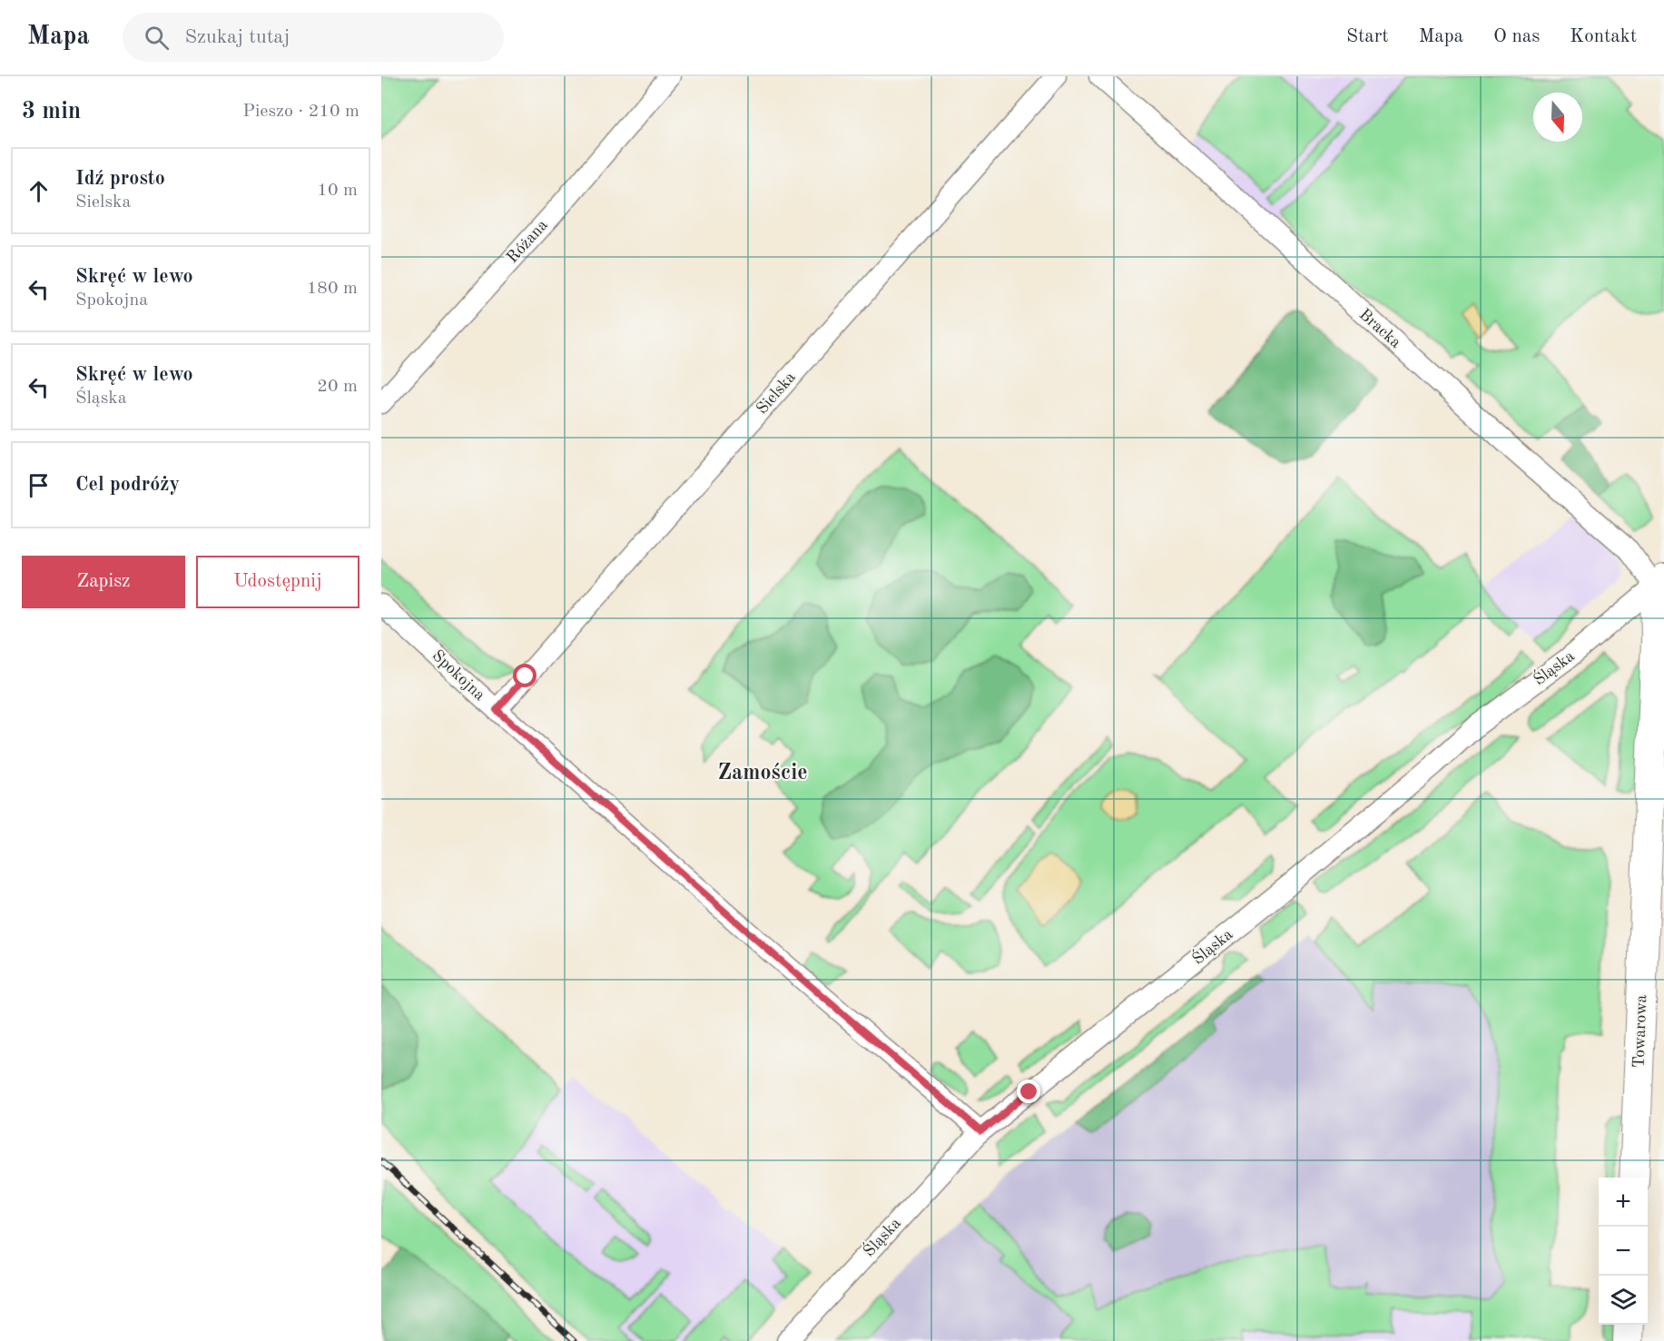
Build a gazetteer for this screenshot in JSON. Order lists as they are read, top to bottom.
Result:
{
  "streets": {
    "street": [
      "Różana",
      "Bracka",
      "Sielska",
      "Śląska",
      "Spokojna",
      "Towarowa"
    ]
  },
  "crossings": [
    ["Bracka", "Śląska"],
    ["Bracka", "Towarowa"],
    ["Sielska", "Spokojna"],
    ["Śląska", "Spokojna"],
    ["Śląska", "Towarowa"]
  ],
  "districts": ["Zamoście"],
  "north": "bottom",
  "page": {
    "header": "Mapa",
    "search": "Szukaj tutaj",
    "nav": [
      "Start",
      "Mapa",
      "O nas",
      "Kontakt"
    ],
    "heading": ["3 min", "Pieszo · 210 m"],
    "list": [
      ["Idź prosto", "Sielska", "10 m"],
      ["Skręć w lewo", "Spokojna", "180 m"],
      ["Skręć w lewo", "Śląska", "20 m"],
      "Cel podróży"
    ],
    "buttons": ["Zapisz", "Udostępnij"],
    "map_buttons": ["+", "−"]
  }
}
